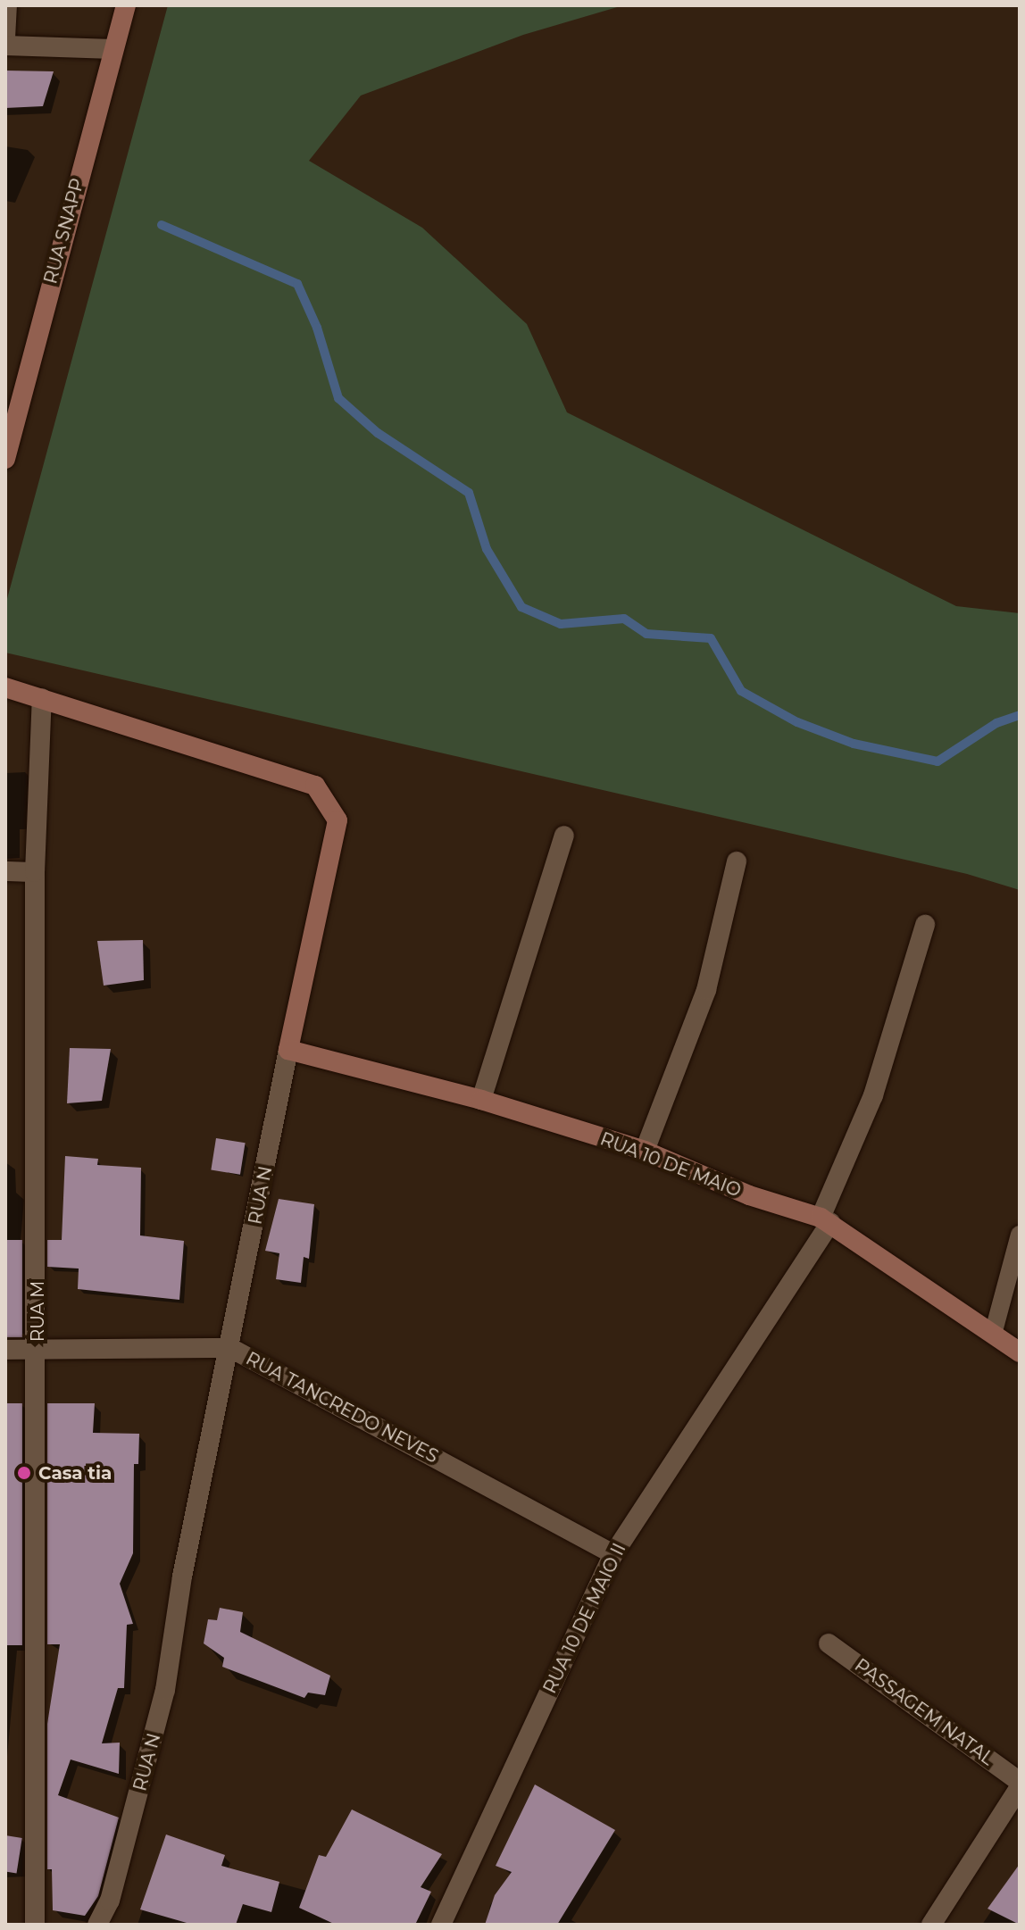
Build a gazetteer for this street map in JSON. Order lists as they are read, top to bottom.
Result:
{
  "streets": {
    "main road": ["RUA SNAPP", "RUA 10 DE MAIO", "RUA N"],
    "street": [
      "RUA M",
      "RUA TANCREDO NEVES",
      "RUA 10 DE MAIO II",
      "PASSAGEM NATAL"
    ]
  },
  "crossings": [
    ["RUA 10 DE MAIO", "RUA N"],
    ["RUA 10 DE MAIO", "RUA 10 DE MAIO II"],
    ["RUA N", "RUA M"],
    ["RUA N", "RUA TANCREDO NEVES"],
    ["RUA M", "RUA TANCREDO NEVES"],
    ["RUA TANCREDO NEVES", "RUA 10 DE MAIO II"]
  ],
  "places": ["Casa tia"]
}
